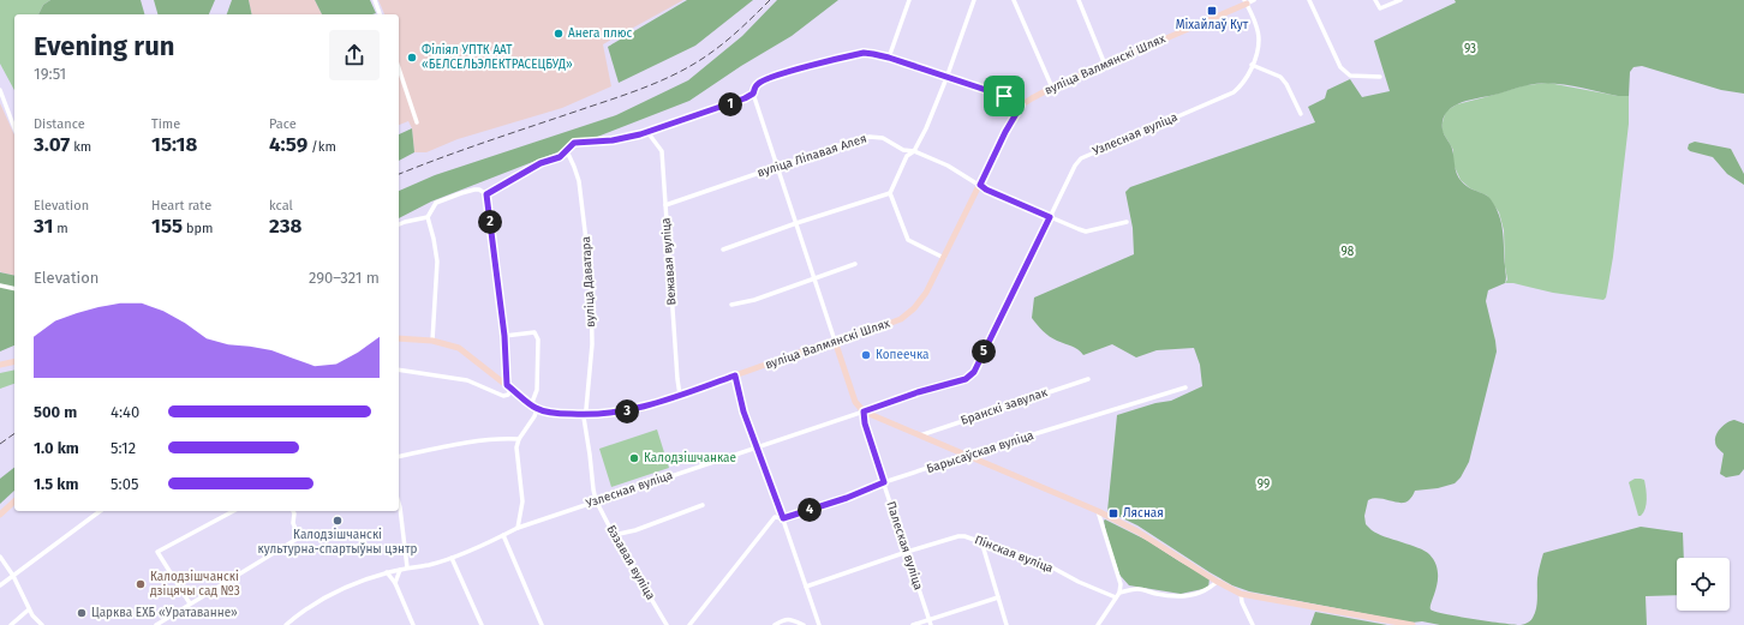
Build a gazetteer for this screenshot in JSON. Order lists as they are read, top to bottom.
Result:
{
  "streets": {
    "main road": ["вуліца Валмянскі Шлях"],
    "street": [
      "Узлесная вуліца",
      "вуліца Ліпавая Алея",
      "Вежавая вуліца",
      "вуліца Даватара",
      "Бранскі завулак",
      "Барысаўская вуліца",
      "Палеская вуліца",
      "Пінская вуліца",
      "Бэзавая вуліца"
    ]
  },
  "crossings": [
    ["вуліца Валмянскі Шлях", "Узлесная вуліца"],
    ["вуліца Валмянскі Шлях", "вуліца Ліпавая Алея"],
    ["вуліца Валмянскі Шлях", "Вежавая вуліца"],
    ["вуліца Валмянскі Шлях", "вуліца Даватара"],
    ["вуліца Валмянскі Шлях", "Бэзавая вуліца"],
    ["Узлесная вуліца", "вуліца Ліпавая Алея"],
    ["Узлесная вуліца", "Палеская вуліца"],
    ["Узлесная вуліца", "Бэзавая вуліца"],
    ["вуліца Ліпавая Алея", "Вежавая вуліца"],
    ["вуліца Даватара", "Бэзавая вуліца"],
    ["Барысаўская вуліца", "Палеская вуліца"],
    ["Палеская вуліца", "Пінская вуліца"]
  ],
  "parks": ["93", "98", "99"],
  "places": {
    "transit": ["Міхайлаў Кут", "Лясная"],
    "other": [
      "Анега плюс",
      "Філіял УПТК ААТ «БЕЛСЕЛЬЭЛЕКТРАСЕЦБУД»",
      "Копеечка",
      "Калодзішчанкае",
      "Калодзішчанскі культурна-спартыўны цэнтр",
      "Калодзішчанскі дзіцячы сад №3",
      "Царква ЕХБ «Уратаванне»"
    ]
  },
  "page": {
    "heading": ["Evening run", "19:51"],
    "pins": [
      "1",
      "2",
      "5",
      "3",
      "4"
    ],
    "stats": [
      ["Distance", "3.07 km"],
      ["Time", "15:18"],
      ["Pace", "4:59 /km"],
      ["Elevation", "31 m"],
      ["Heart rate", "155 bpm"],
      ["kcal", "238"]
    ],
    "chart": ["Elevation", "290–321 m"],
    "list": [
      {
        "name": "500 m",
        "note": "4:40"
      },
      {
        "name": "1.0 km",
        "note": "5:12"
      },
      {
        "name": "1.5 km",
        "note": "5:05"
      }
    ]
  }
}
